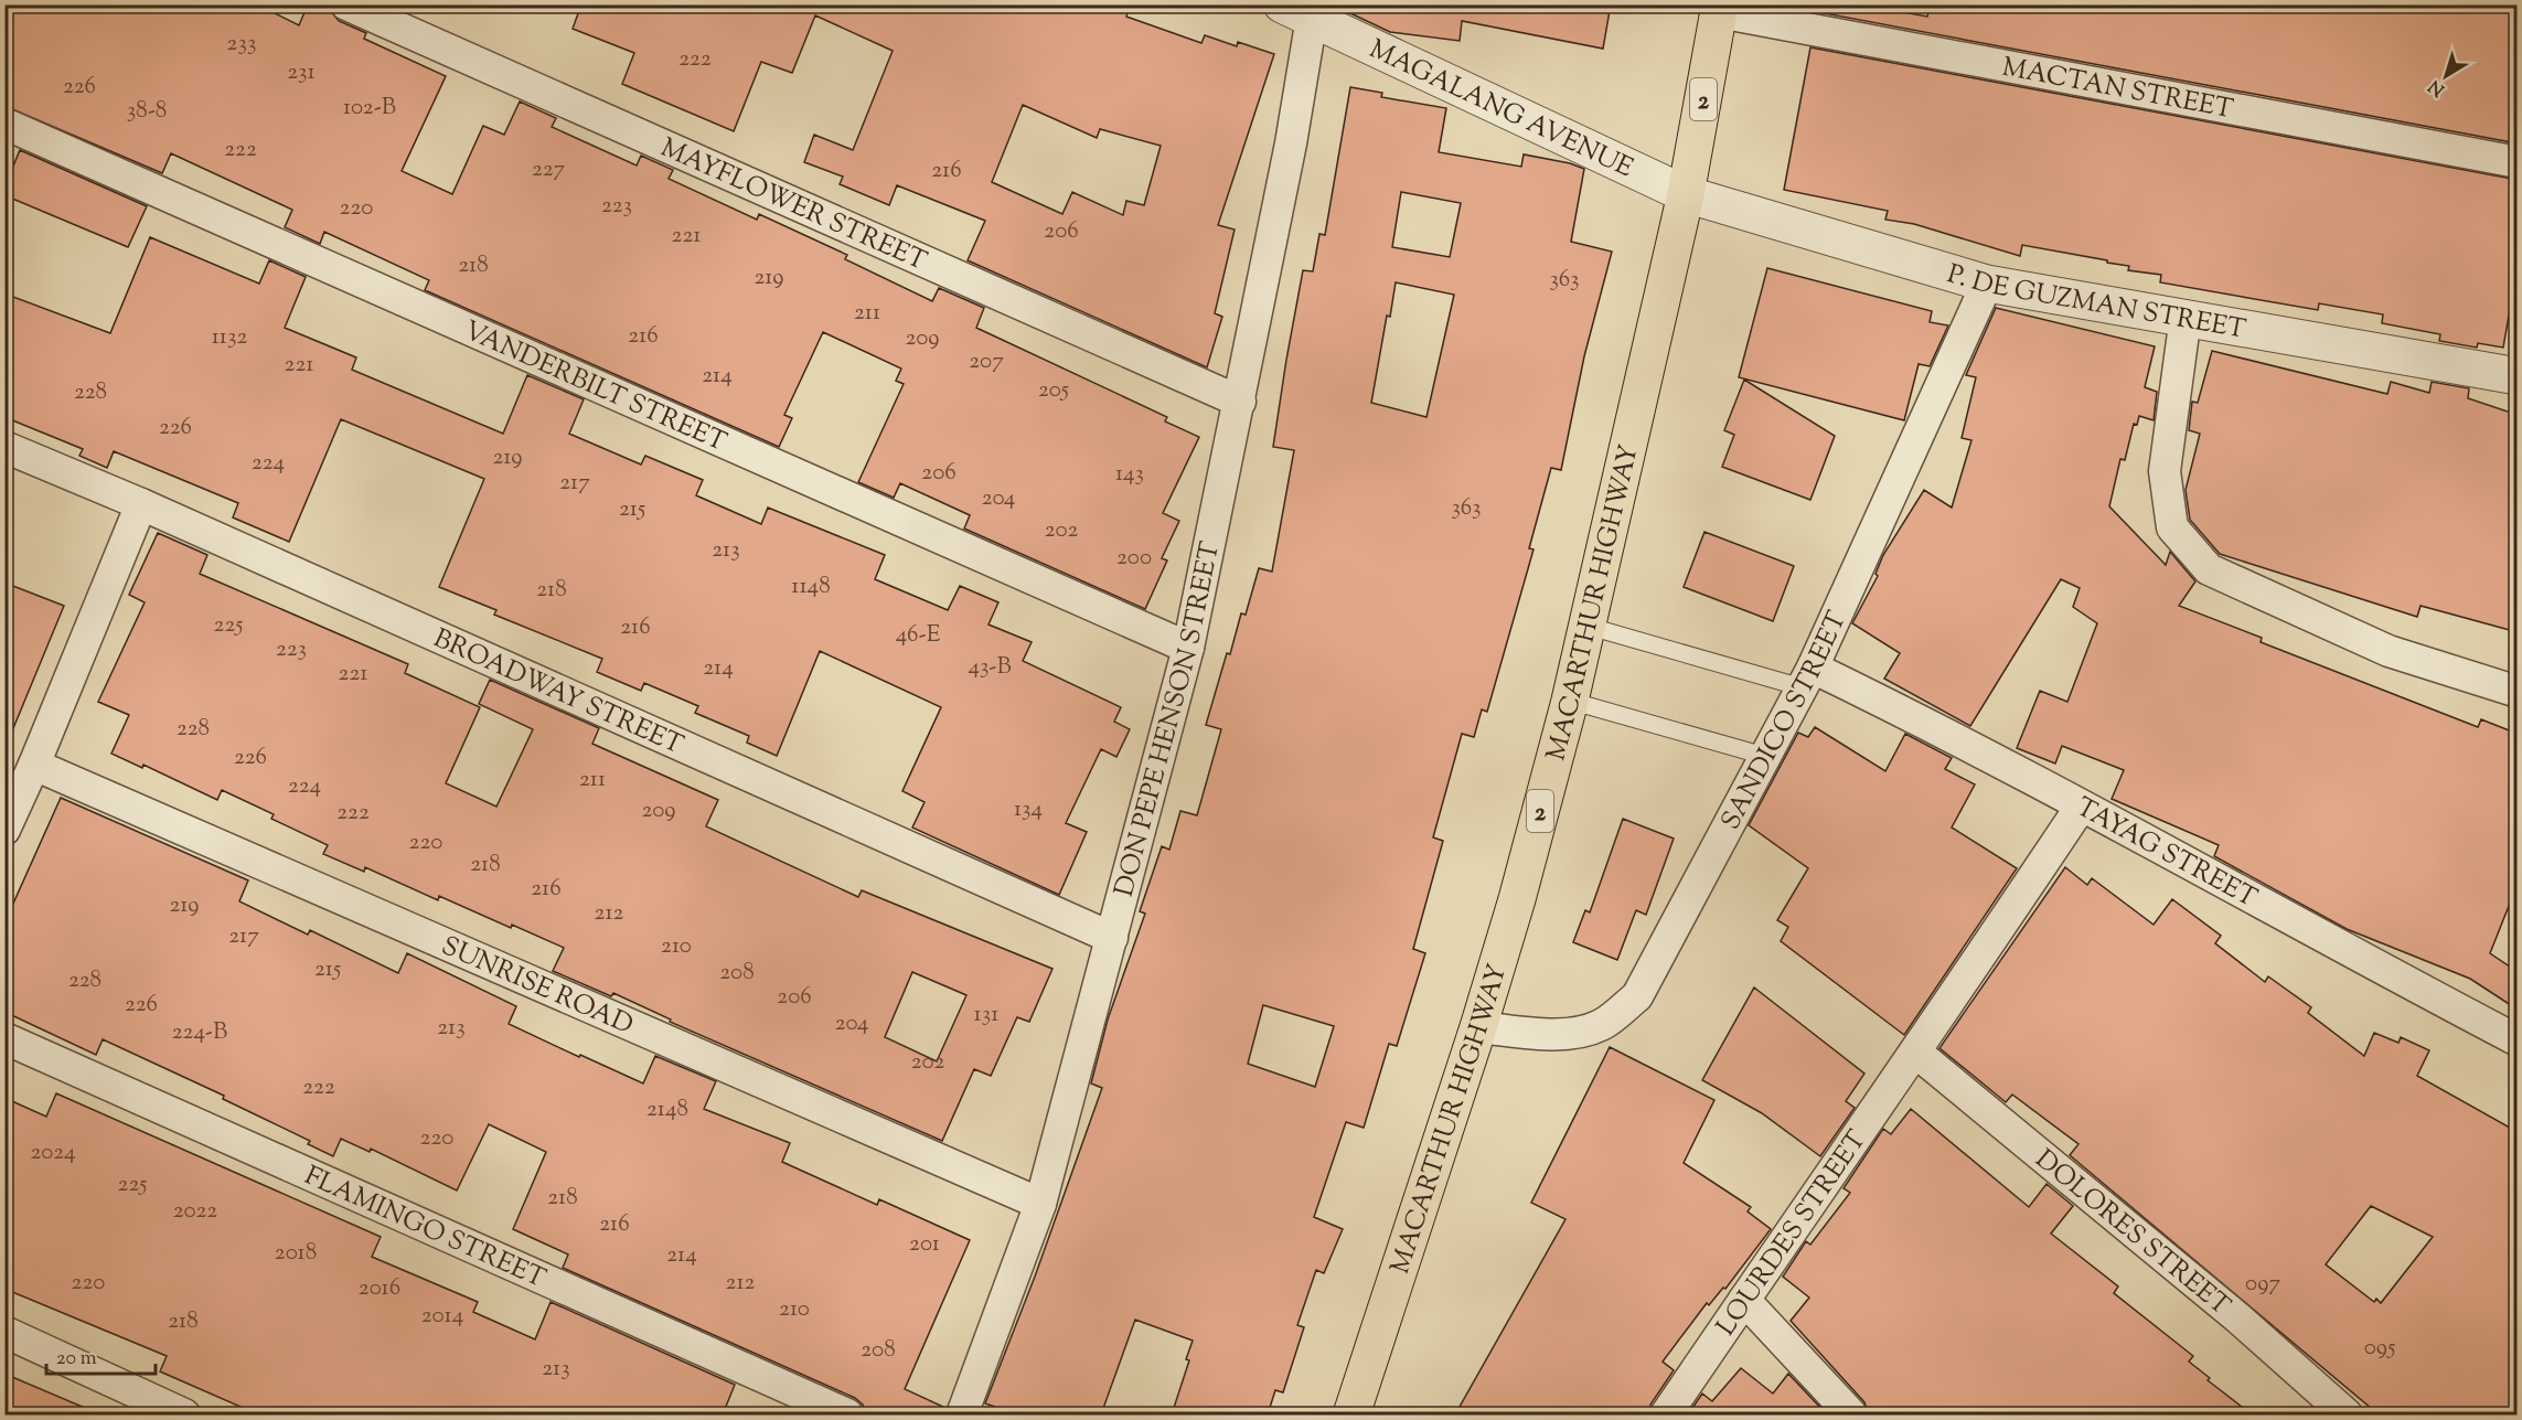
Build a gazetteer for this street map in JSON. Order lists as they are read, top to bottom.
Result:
{
  "streets": {
    "highway": ["2", "MACARTHUR HIGHWAY"],
    "street": [
      "MACTAN STREET",
      "MAGALANG AVENUE",
      "MAYFLOWER STREET",
      "P. DE GUZMAN STREET",
      "VANDERBILT STREET",
      "BROADWAY STREET",
      "DON PEPE HENSON STREET",
      "SANDICO STREET",
      "TAYAG STREET",
      "SUNRISE ROAD",
      "FLAMINGO STREET",
      "DOLORES STREET",
      "LOURDES STREET"
    ]
  },
  "crossings": [
    ["MACTAN STREET", "MACARTHUR HIGHWAY"],
    ["MAGALANG AVENUE", "P. DE GUZMAN STREET"],
    ["MAGALANG AVENUE", "MACARTHUR HIGHWAY"],
    ["MAGALANG AVENUE", "DON PEPE HENSON STREET"],
    ["MAYFLOWER STREET", "DON PEPE HENSON STREET"],
    ["P. DE GUZMAN STREET", "MACARTHUR HIGHWAY"],
    ["P. DE GUZMAN STREET", "SANDICO STREET"],
    ["VANDERBILT STREET", "DON PEPE HENSON STREET"],
    ["MACARTHUR HIGHWAY", "SANDICO STREET"],
    ["BROADWAY STREET", "DON PEPE HENSON STREET"],
    ["DON PEPE HENSON STREET", "SUNRISE ROAD"],
    ["SANDICO STREET", "TAYAG STREET"],
    ["TAYAG STREET", "LOURDES STREET"],
    ["DOLORES STREET", "LOURDES STREET"]
  ],
  "house_numbers": [
    "233",
    "222",
    "231",
    "226",
    "102-B",
    "38-8",
    "222",
    "227",
    "216",
    "223",
    "220",
    "206",
    "221",
    "218",
    "219",
    "363",
    "211",
    "216",
    "1132",
    "209",
    "207",
    "221",
    "214",
    "205",
    "228",
    "226",
    "219",
    "224",
    "206",
    "143",
    "217",
    "204",
    "363",
    "215",
    "202",
    "213",
    "200",
    "1148",
    "218",
    "225",
    "216",
    "46-E",
    "223",
    "43-B",
    "214",
    "221",
    "228",
    "226",
    "211",
    "224",
    "134",
    "209",
    "222",
    "220",
    "218",
    "216",
    "219",
    "212",
    "217",
    "210",
    "215",
    "208",
    "228",
    "206",
    "226",
    "131",
    "204",
    "213",
    "224-B",
    "202",
    "222",
    "2148",
    "220",
    "2024",
    "225",
    "218",
    "2022",
    "216",
    "201",
    "2018",
    "214",
    "220",
    "212",
    "097",
    "2016",
    "210",
    "2014",
    "218",
    "095",
    "208",
    "213"
  ],
  "scale_bar": "20 m",
  "north": "bottom left"
}
